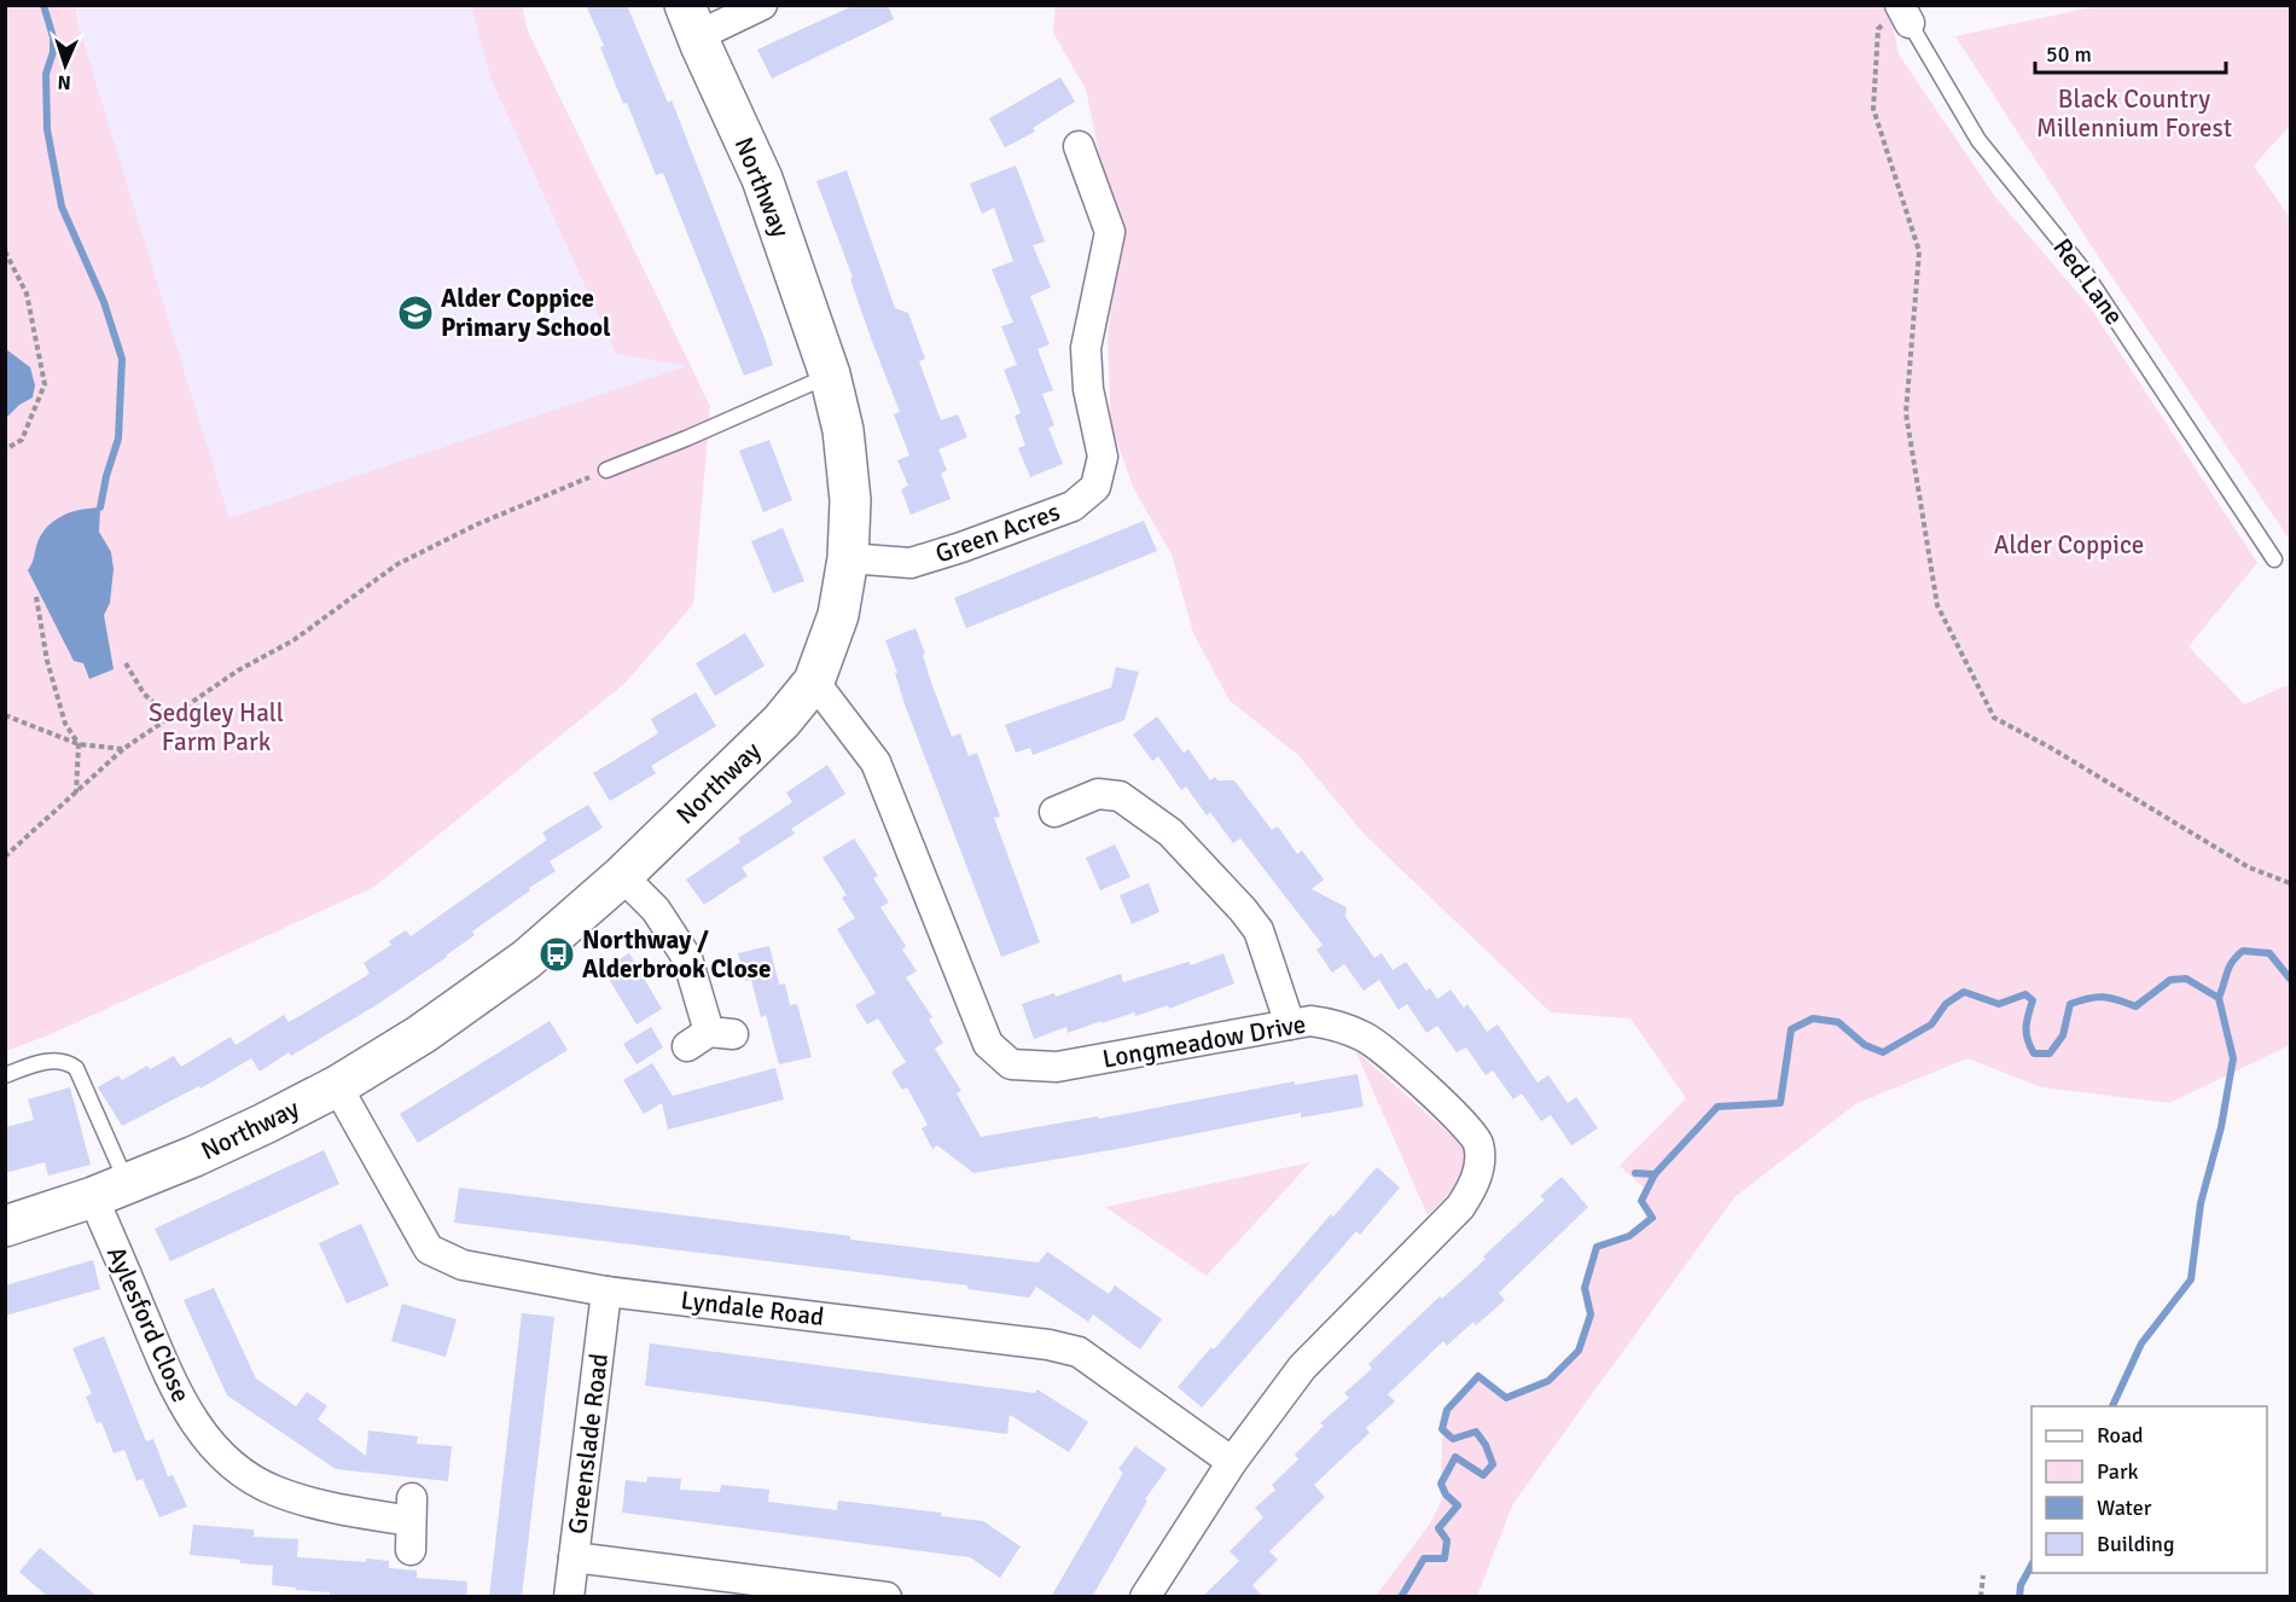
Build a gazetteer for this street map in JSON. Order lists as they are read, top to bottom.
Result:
{
  "streets": {
    "street": [
      "Northway",
      "Green Acres",
      "Longmeadow Drive",
      "Lyndale Road",
      "Aylesford Close",
      "Greenslade Road"
    ],
    "lane": ["Red Lane"]
  },
  "crossings": [
    ["Northway", "Green Acres"],
    ["Northway", "Longmeadow Drive"],
    ["Northway", "Lyndale Road"],
    ["Northway", "Aylesford Close"],
    ["Longmeadow Drive", "Lyndale Road"],
    ["Lyndale Road", "Greenslade Road"]
  ],
  "parks": ["Black Country Millennium Forest", "Alder Coppice", "Sedgley Hall Farm Park"],
  "places": {
    "school or university": ["Alder Coppice Primary School"],
    "bus stop": ["Northway / Alderbrook Close"]
  },
  "legend": [
    "Road",
    "Park",
    "Water",
    "Building"
  ],
  "scale_bar": "50 m",
  "north": "bottom"
}
